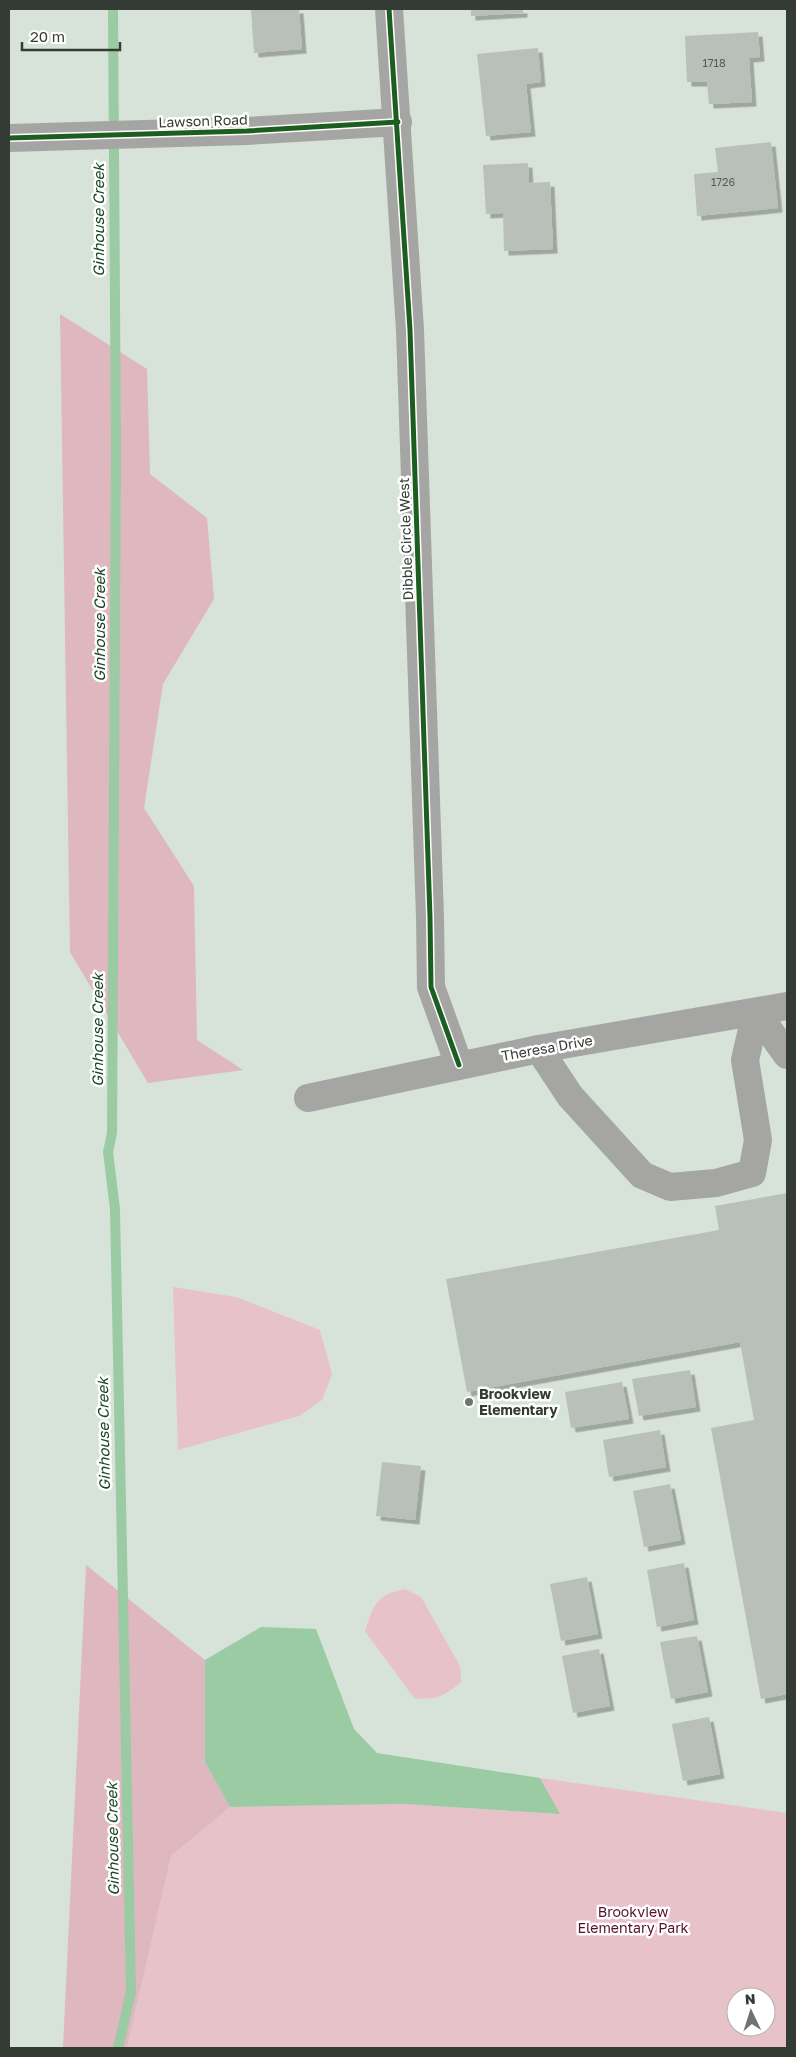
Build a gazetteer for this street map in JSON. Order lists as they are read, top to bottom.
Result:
{
  "streets": {
    "street": ["Lawson Road", "Dibble Circle West", "Theresa Drive"]
  },
  "crossings": [
    ["Lawson Road", "Dibble Circle West"],
    ["Dibble Circle West", "Theresa Drive"]
  ],
  "water": ["Ginhouse Creek"],
  "parks": ["Brookview Elementary Park"],
  "places": ["Brookview Elementary"],
  "house_numbers": ["1718", "1726"],
  "scale_bar": "20 m",
  "north": "top"
}
